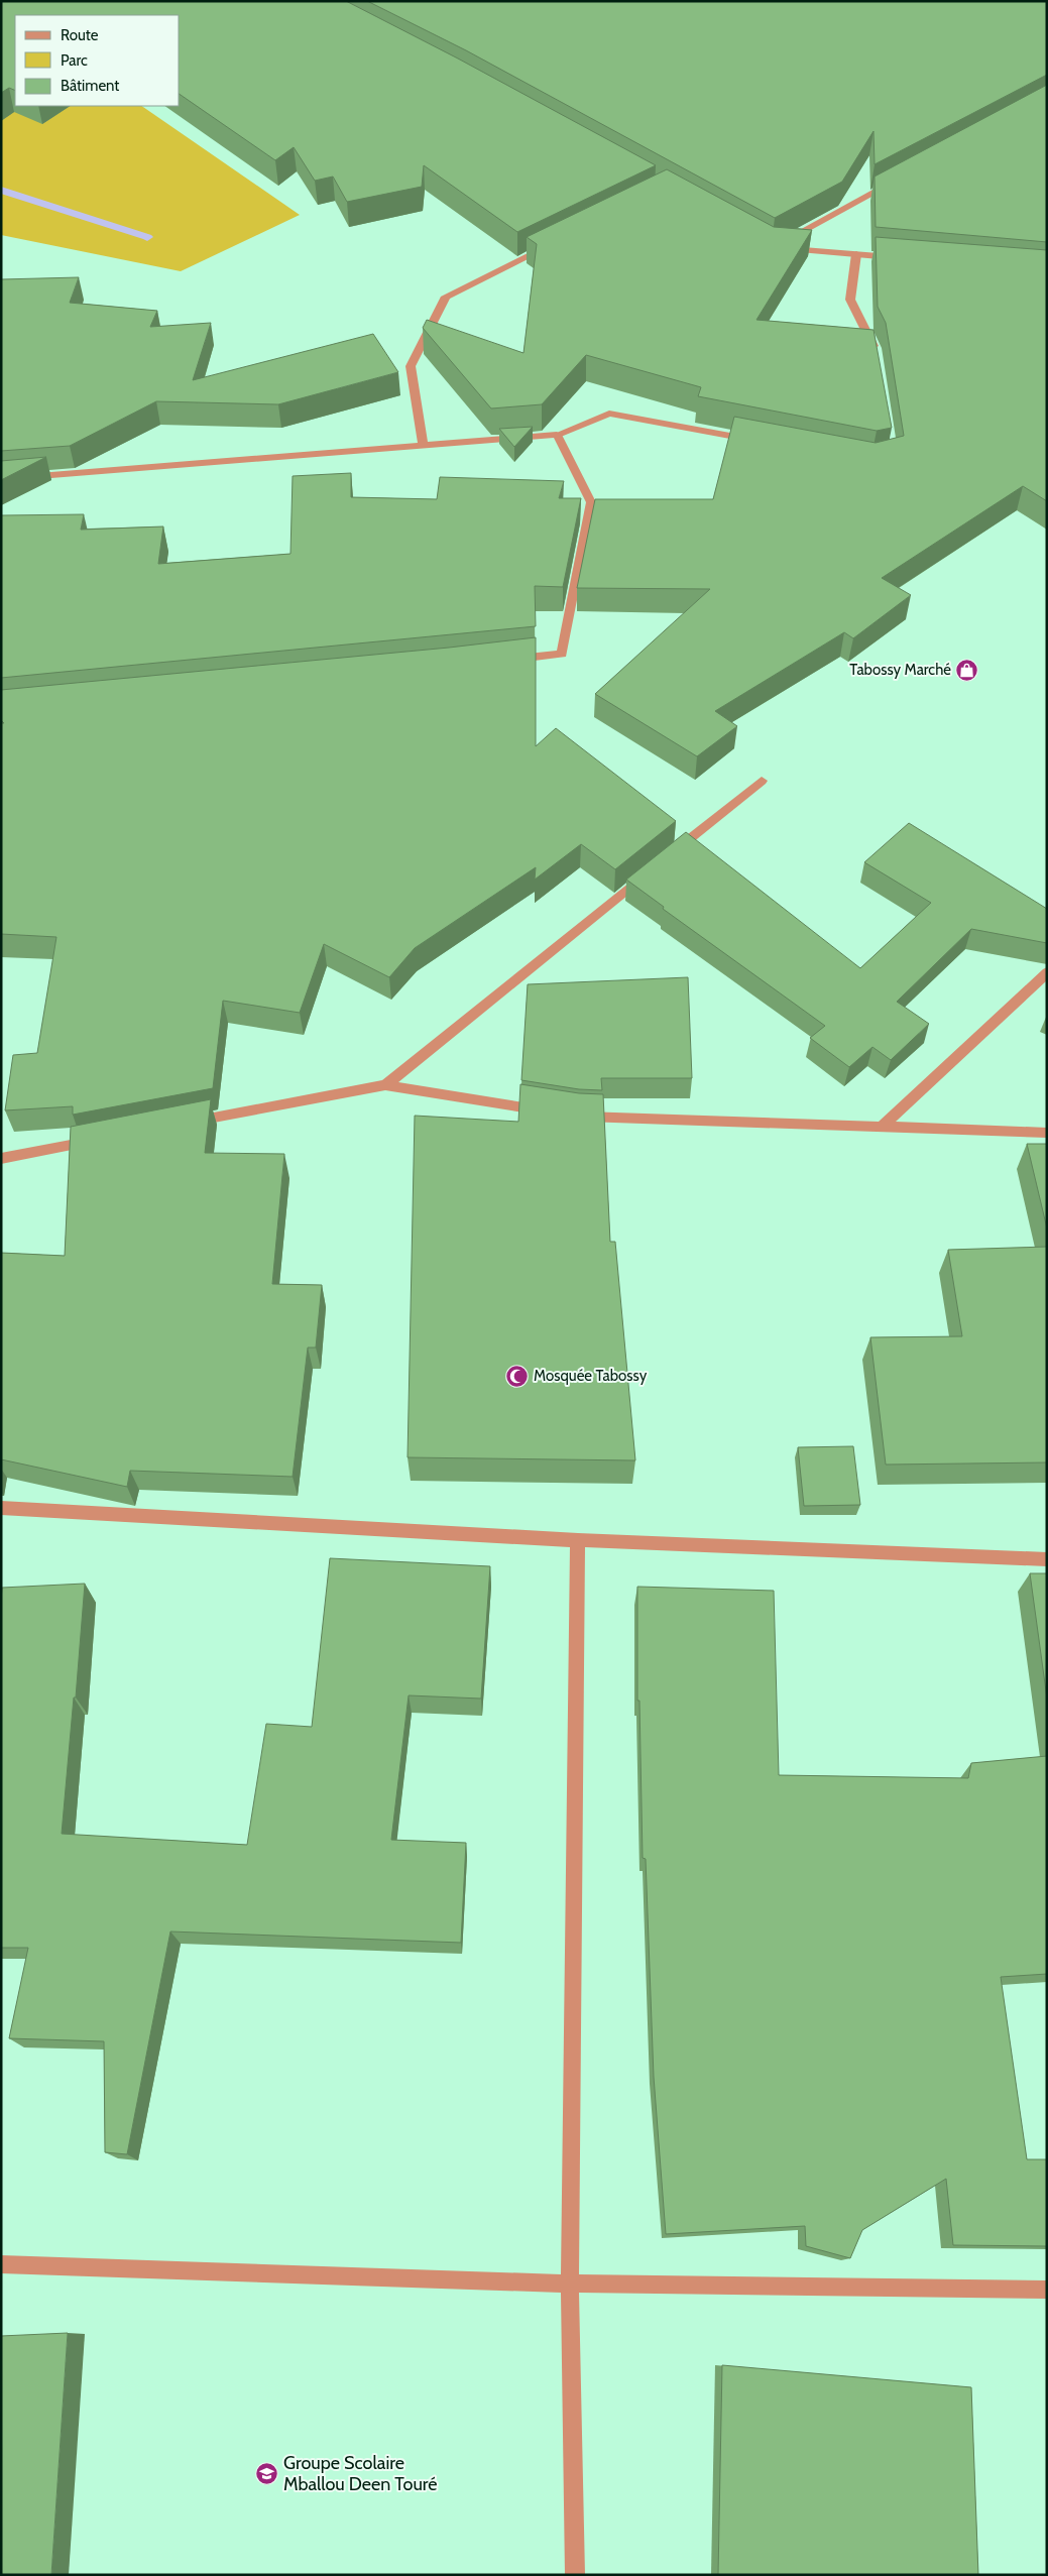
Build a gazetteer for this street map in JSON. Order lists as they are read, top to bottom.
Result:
{
  "places": {
    "shop": ["Tabossy Marché"],
    "mosque": ["Mosquée Tabossy"],
    "school or university": ["Groupe Scolaire Mballou Deen Touré"]
  },
  "legend": ["Route", "Parc", "Bâtiment"]
}
